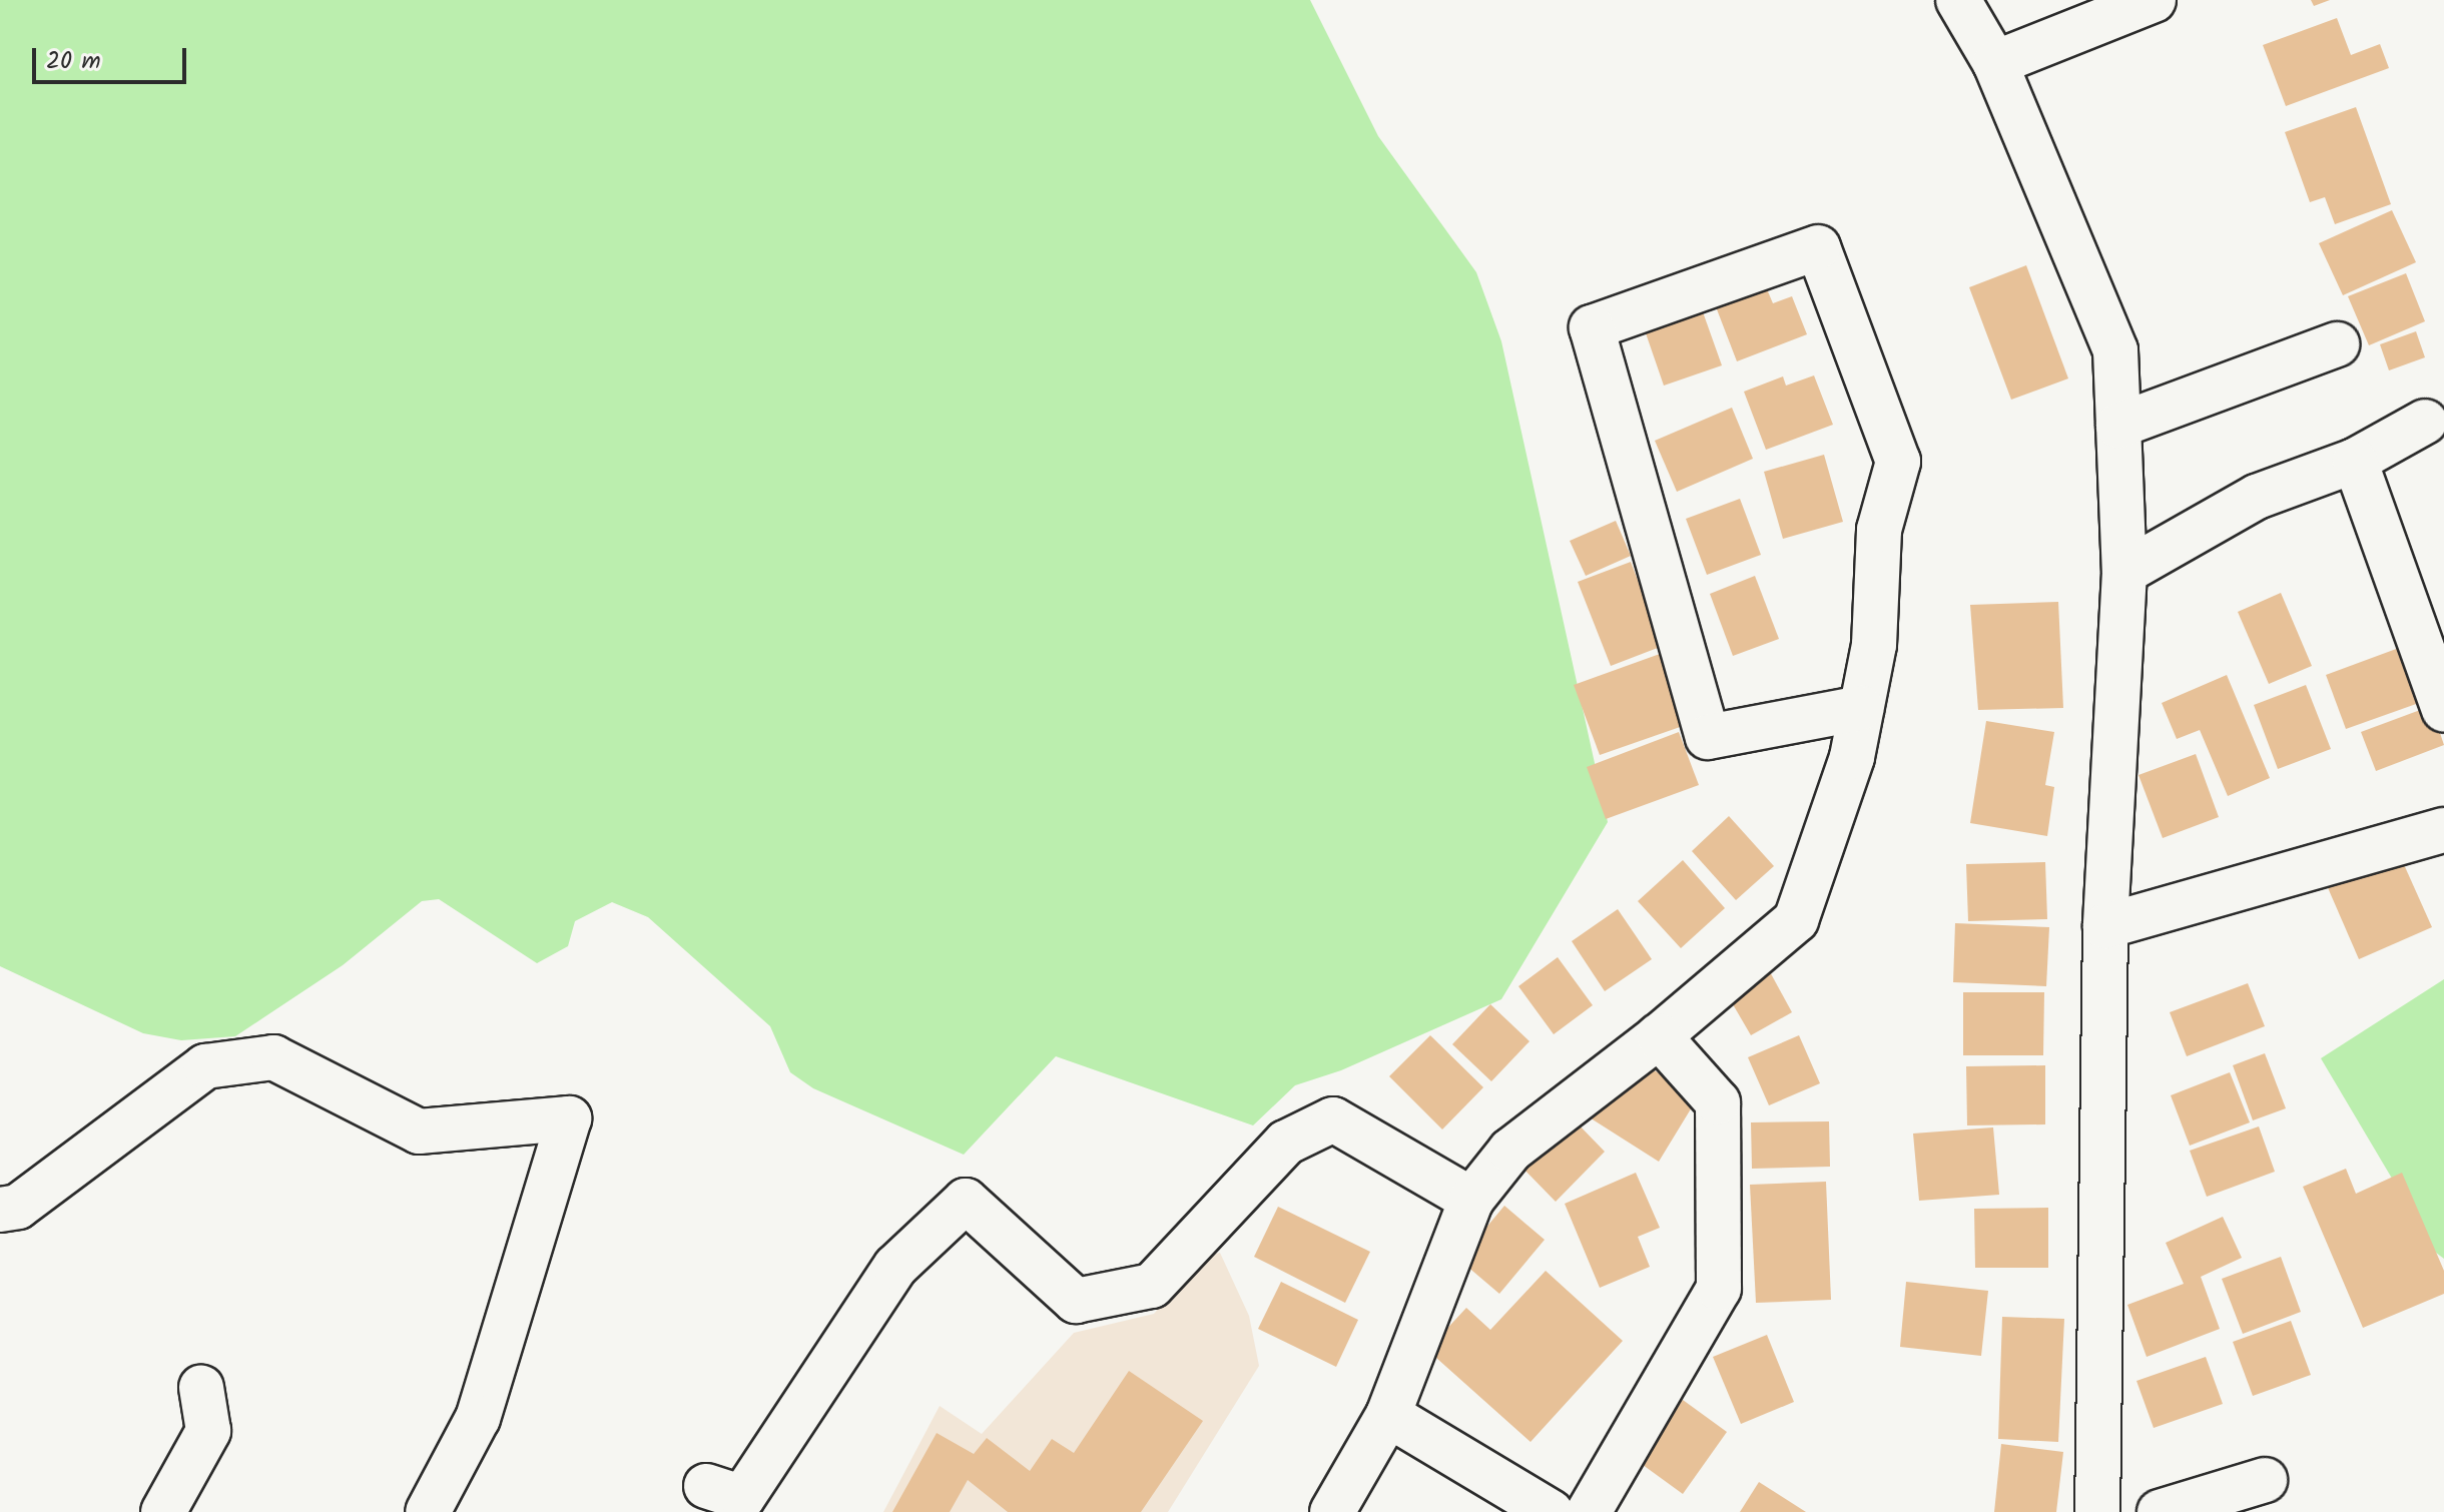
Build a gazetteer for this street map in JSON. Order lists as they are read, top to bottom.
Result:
{
  "scale_bar": "20 m"
}
